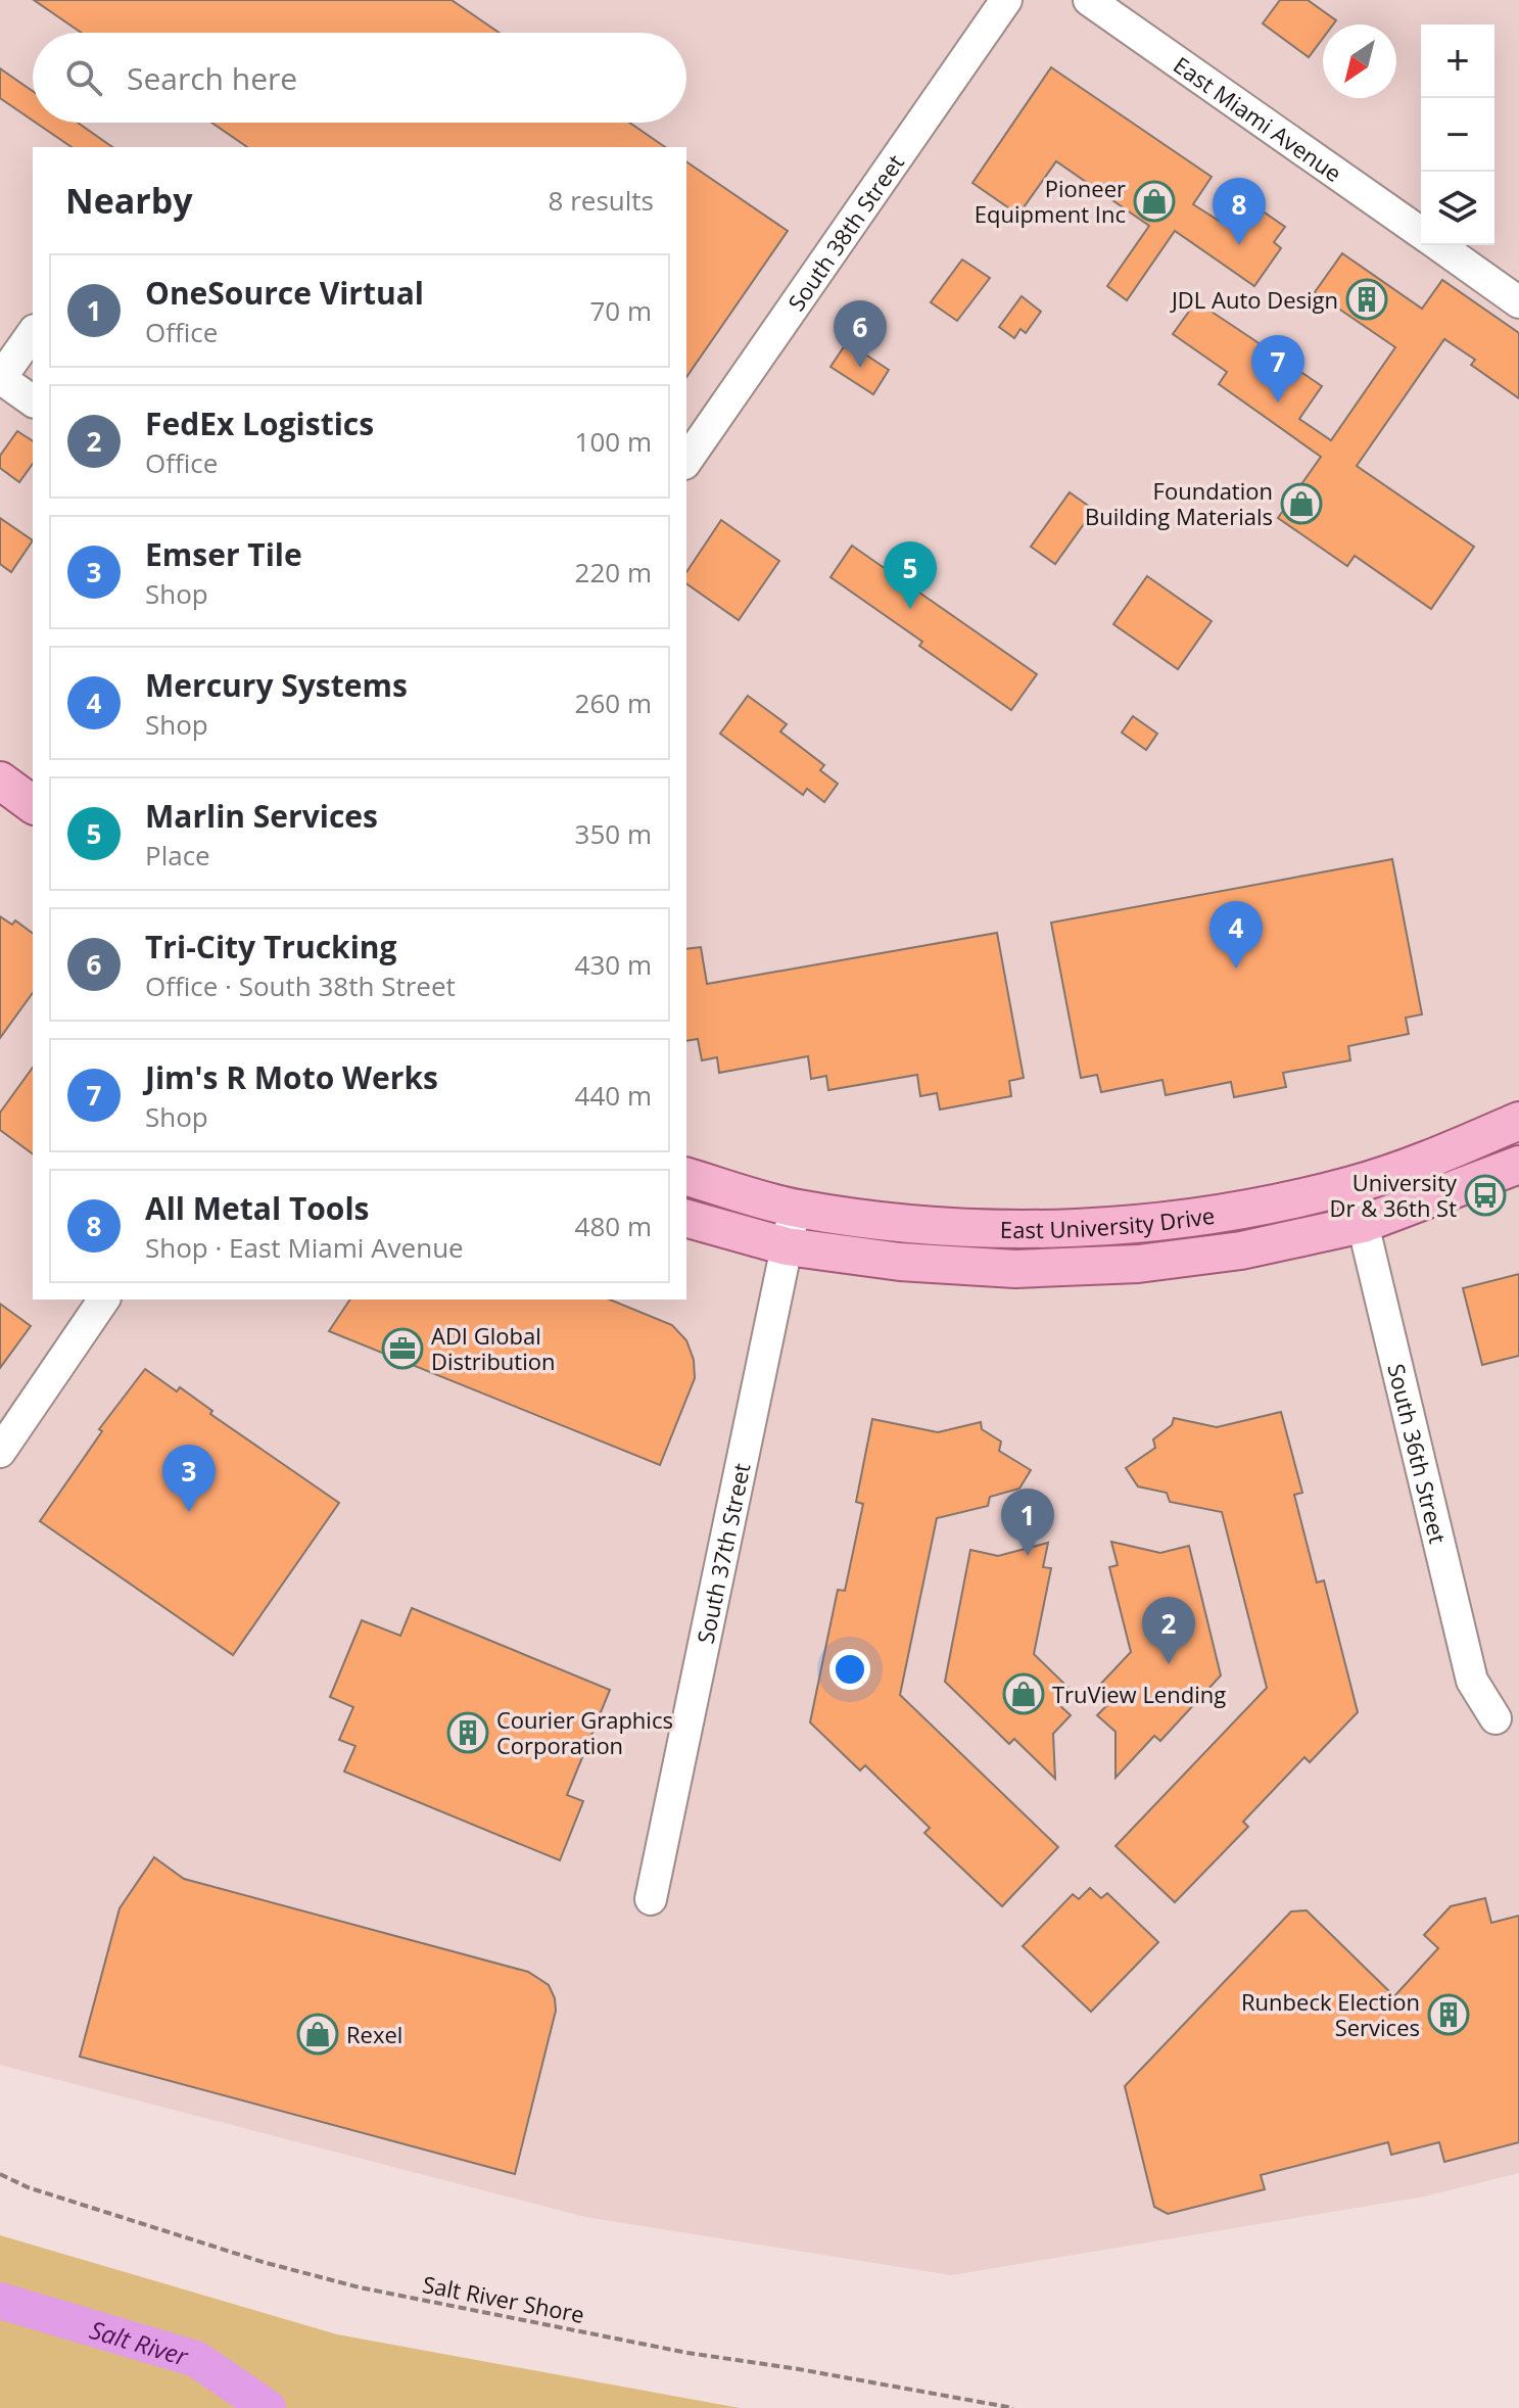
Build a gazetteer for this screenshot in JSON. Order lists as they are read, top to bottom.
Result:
{
  "streets": {
    "main road": ["East University Drive"],
    "street": [
      "East Miami Avenue",
      "South 38th Street",
      "South 36th Street",
      "South 37th Street"
    ],
    "path": ["Salt River Shore"]
  },
  "crossings": [
    ["East University Drive", "South 36th Street"],
    ["East University Drive", "South 37th Street"]
  ],
  "water": ["Salt River"],
  "places": {
    "shop": [
      "Pioneer Equipment Inc",
      "Foundation Building Materials",
      "TruView Lending",
      "Rexel"
    ],
    "building": ["JDL Auto Design", "Courier Graphics Corporation", "Runbeck Election Services"],
    "bus stop": ["University Dr & 36th St"],
    "office": ["ADI Global Distribution"]
  },
  "north": "bottom left",
  "page": {
    "map_buttons": ["+", "−"],
    "search": "Search here",
    "heading": ["Nearby", "8 results"],
    "pins": [
      "8",
      "6",
      "7",
      "5",
      "4",
      "3",
      "1",
      "2"
    ],
    "list": [
      {
        "mark": "1",
        "name": "OneSource Virtual",
        "note": "Office",
        "value": "70 m"
      },
      {
        "mark": "2",
        "name": "FedEx Logistics",
        "note": "Office",
        "value": "100 m"
      },
      {
        "mark": "3",
        "name": "Emser Tile",
        "note": "Shop",
        "value": "220 m"
      },
      {
        "mark": "4",
        "name": "Mercury Systems",
        "note": "Shop",
        "value": "260 m"
      },
      {
        "mark": "5",
        "name": "Marlin Services",
        "note": "Place",
        "value": "350 m"
      },
      {
        "mark": "6",
        "name": "Tri-City Trucking",
        "note": "Office · South 38th Street",
        "value": "430 m"
      },
      {
        "mark": "7",
        "name": "Jim's R Moto Werks",
        "note": "Shop",
        "value": "440 m"
      },
      {
        "mark": "8",
        "name": "All Metal Tools",
        "note": "Shop · East Miami Avenue",
        "value": "480 m"
      }
    ]
  }
}
